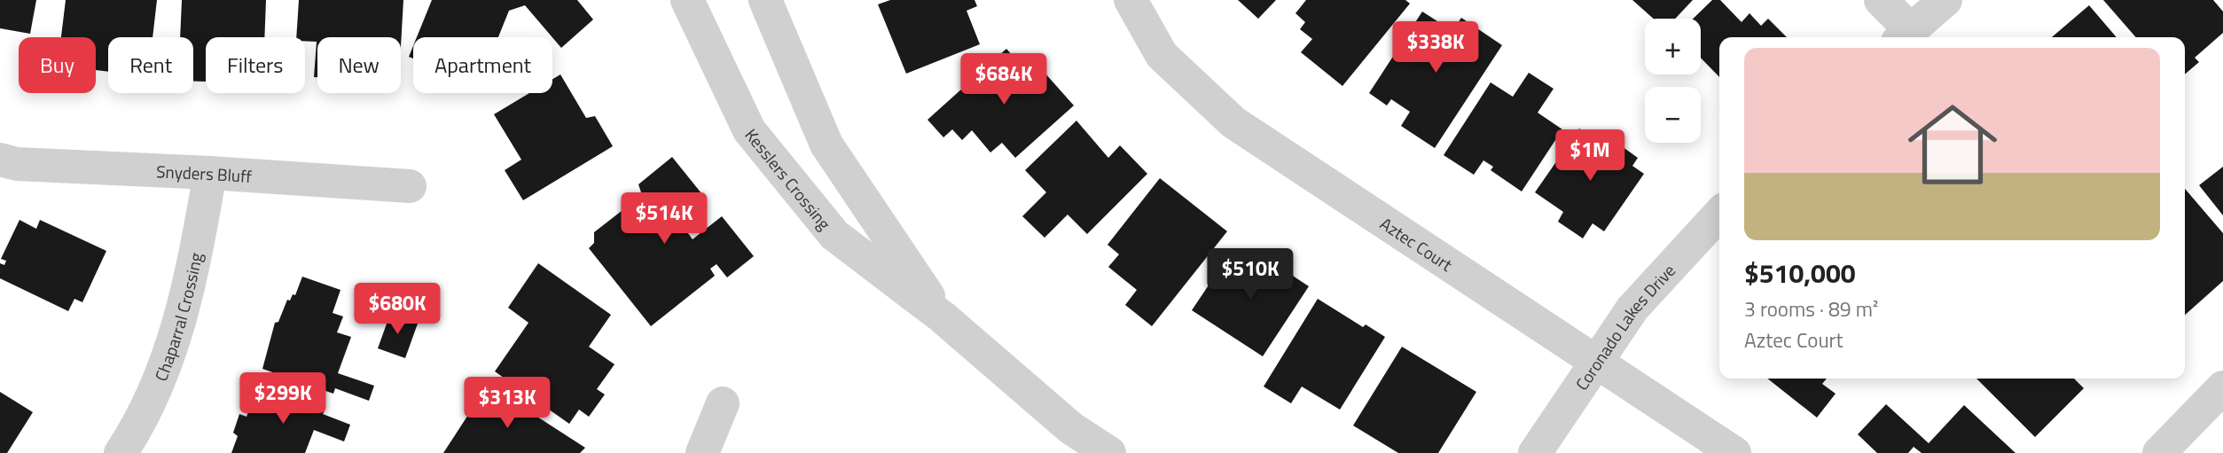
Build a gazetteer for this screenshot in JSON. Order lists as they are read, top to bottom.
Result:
{
  "streets": {
    "street": [
      "Snyders Bluff",
      "Kesslers Crossing",
      "Aztec Court",
      "Chaparral Crossing",
      "Coronado Lakes Drive"
    ]
  },
  "crossings": [
    ["Snyders Bluff", "Chaparral Crossing"],
    ["Aztec Court", "Coronado Lakes Drive"]
  ],
  "page": {
    "map_buttons": ["+", "−"],
    "price": [
      "$338K",
      "$684K",
      "$1M",
      "$514K",
      "$510K",
      "$680K",
      "$299K",
      "$313K"
    ],
    "chip": [
      "Buy",
      "Rent",
      "Filters",
      "New",
      "Apartment"
    ],
    "list": [
      {
        "name": "$510,000",
        "note": "3 rooms · 89 m² · Aztec Court"
      }
    ]
  }
}
